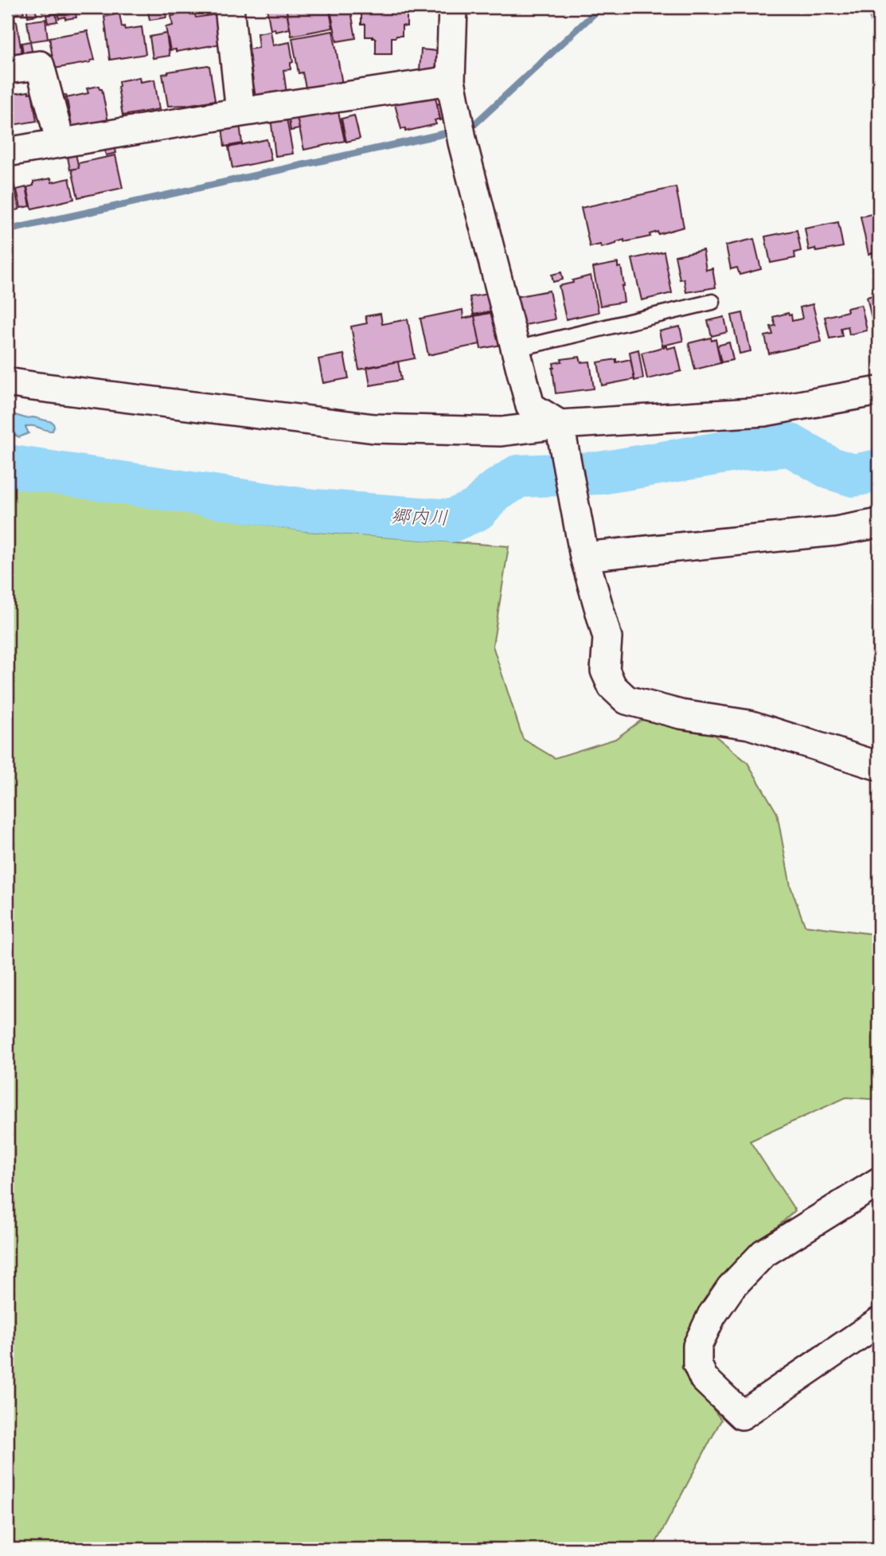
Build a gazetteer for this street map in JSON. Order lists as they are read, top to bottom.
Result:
{
  "water": ["郷内川"]
}
